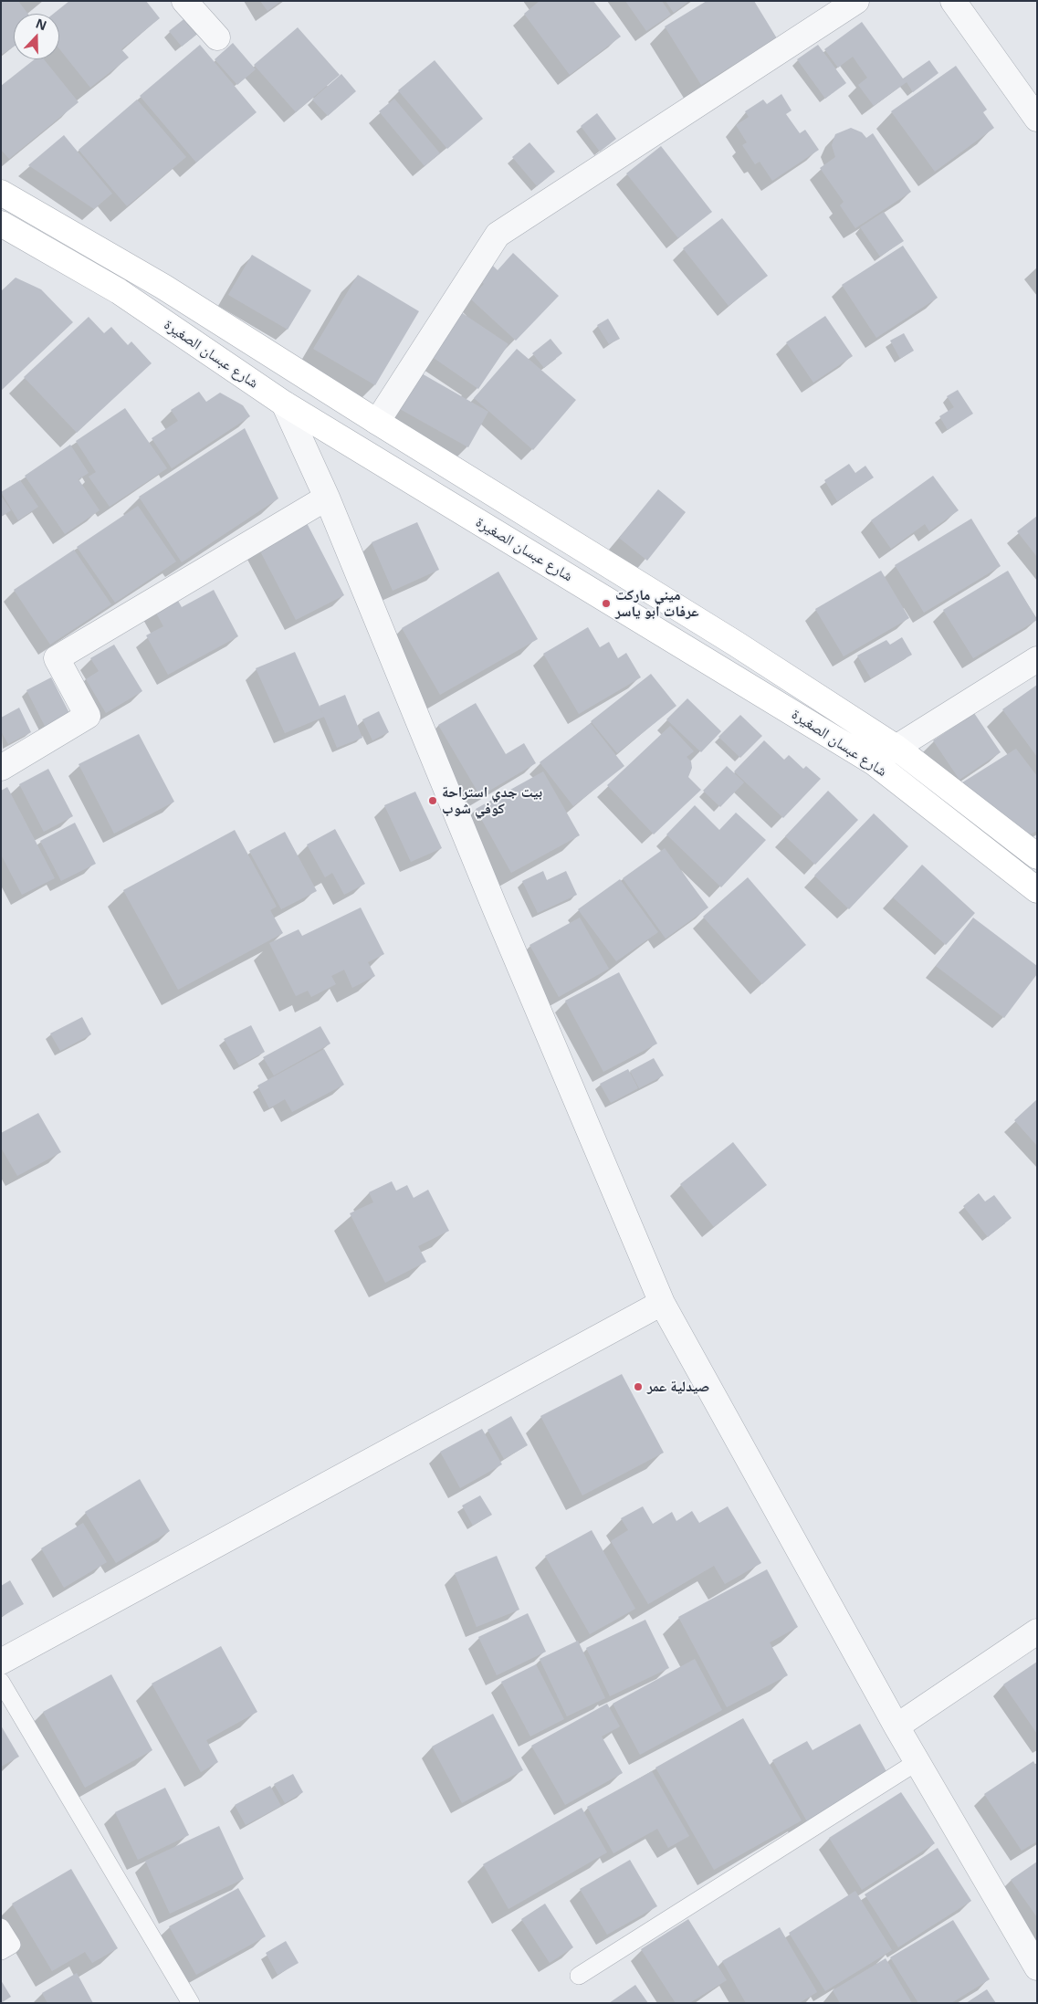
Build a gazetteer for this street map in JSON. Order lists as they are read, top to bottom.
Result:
{
  "streets": {
    "main road": ["شارع عبسان الصغيرة"]
  },
  "places": ["ميني ماركت عرفات ابو ياسر", "بيت جدي استراحة كوفي شوب", "صيدلية عمر"],
  "north": "top"
}
